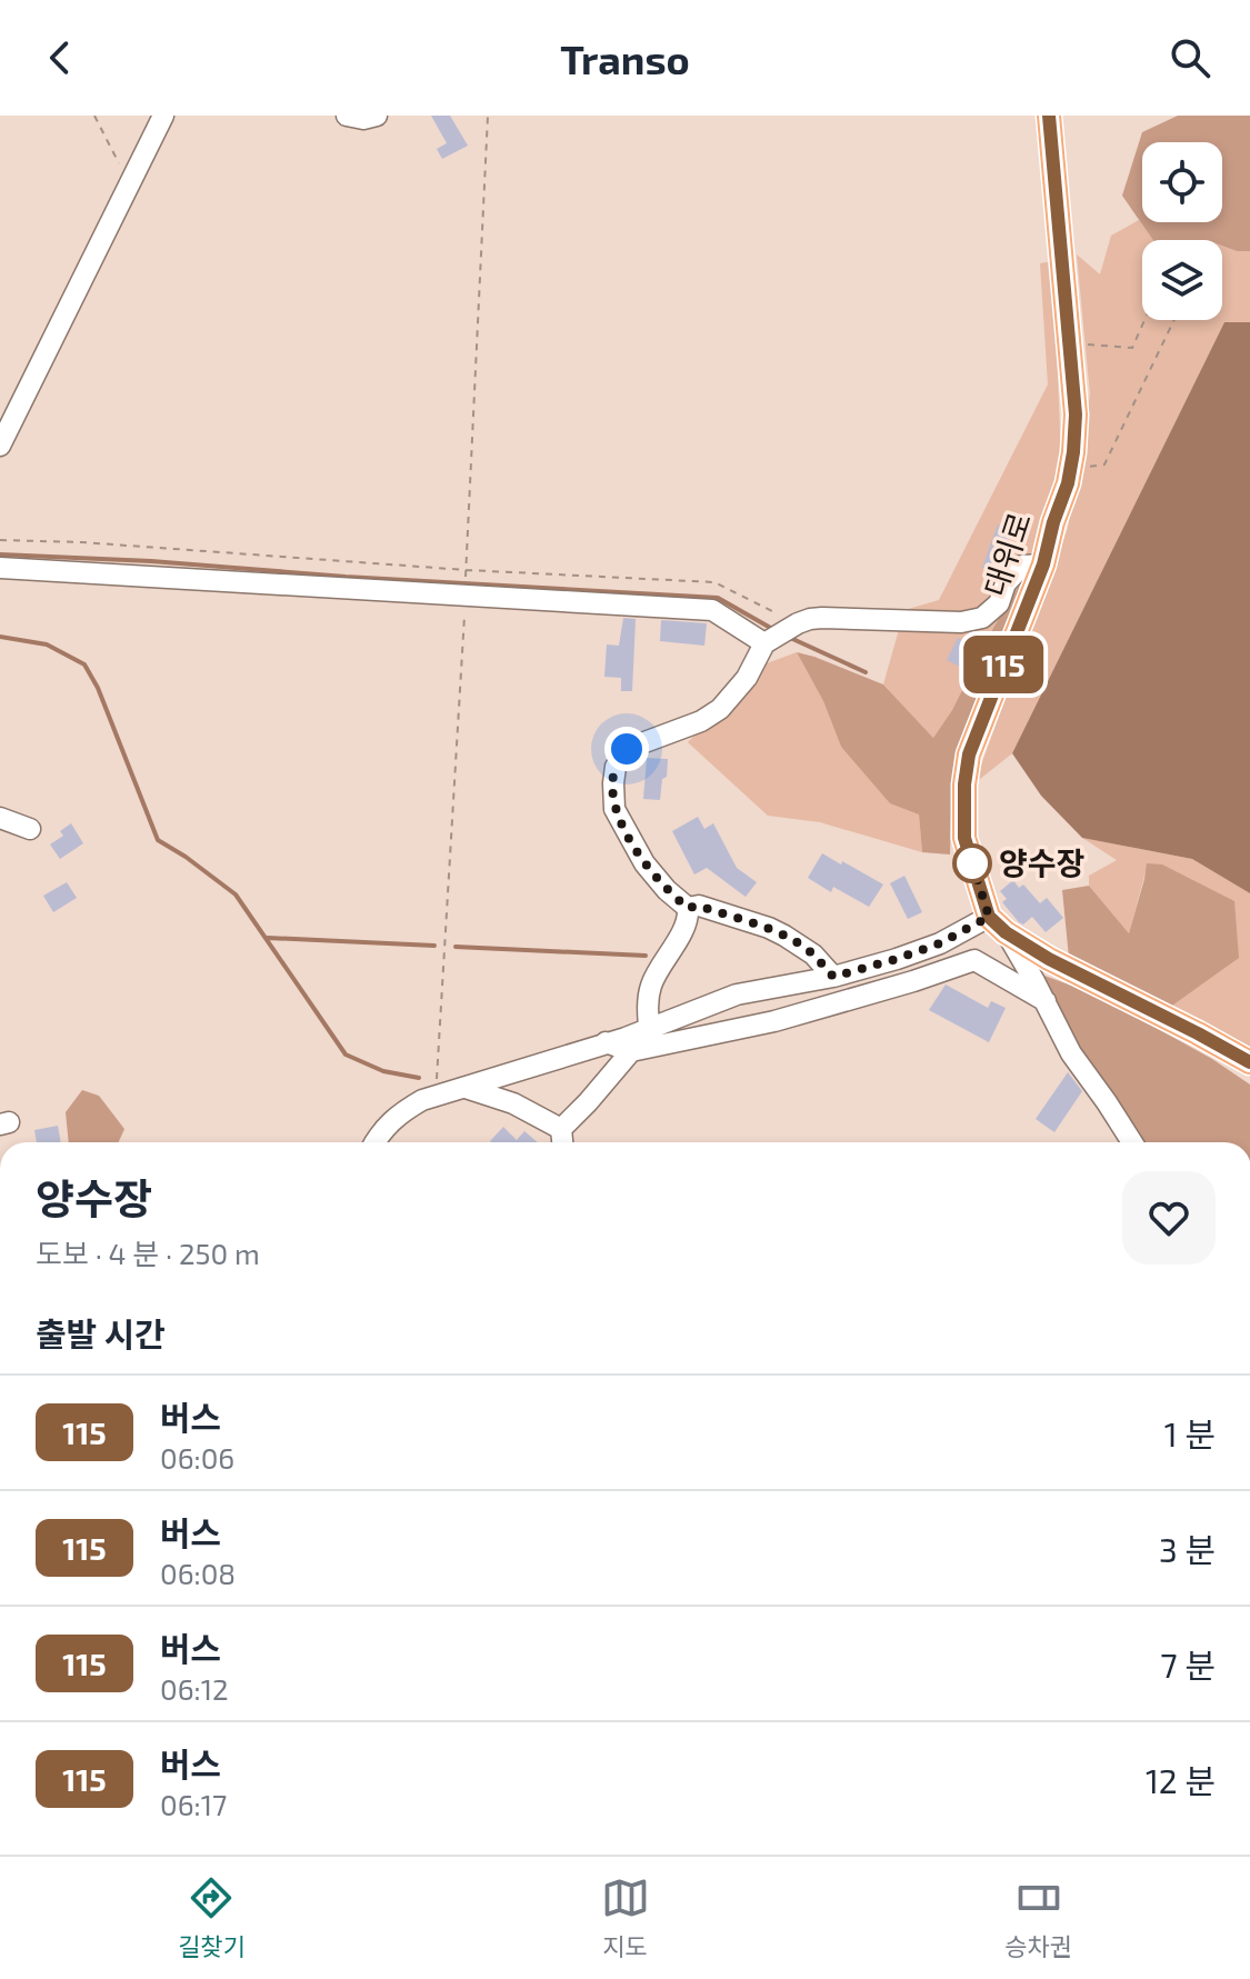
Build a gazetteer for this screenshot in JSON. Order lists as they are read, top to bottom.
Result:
{
  "streets": {
    "main road": ["대위로"]
  },
  "places": ["양수장"],
  "lines": ["bus line 115"],
  "page": {
    "header": "Transo",
    "on_map": "115",
    "heading": [
      ["양수장", "도보 · 4 분 · 250 m"],
      "출발 시간"
    ],
    "list": [
      {
        "mark": "115",
        "name": "버스",
        "note": "06:06",
        "value": "1 분"
      },
      {
        "mark": "115",
        "name": "버스",
        "note": "06:08",
        "value": "3 분"
      },
      {
        "mark": "115",
        "name": "버스",
        "note": "06:12",
        "value": "7 분"
      },
      {
        "mark": "115",
        "name": "버스",
        "note": "06:17",
        "value": "12 분"
      }
    ],
    "tabs": ["길찾기", "지도", "승차권"]
  }
}
